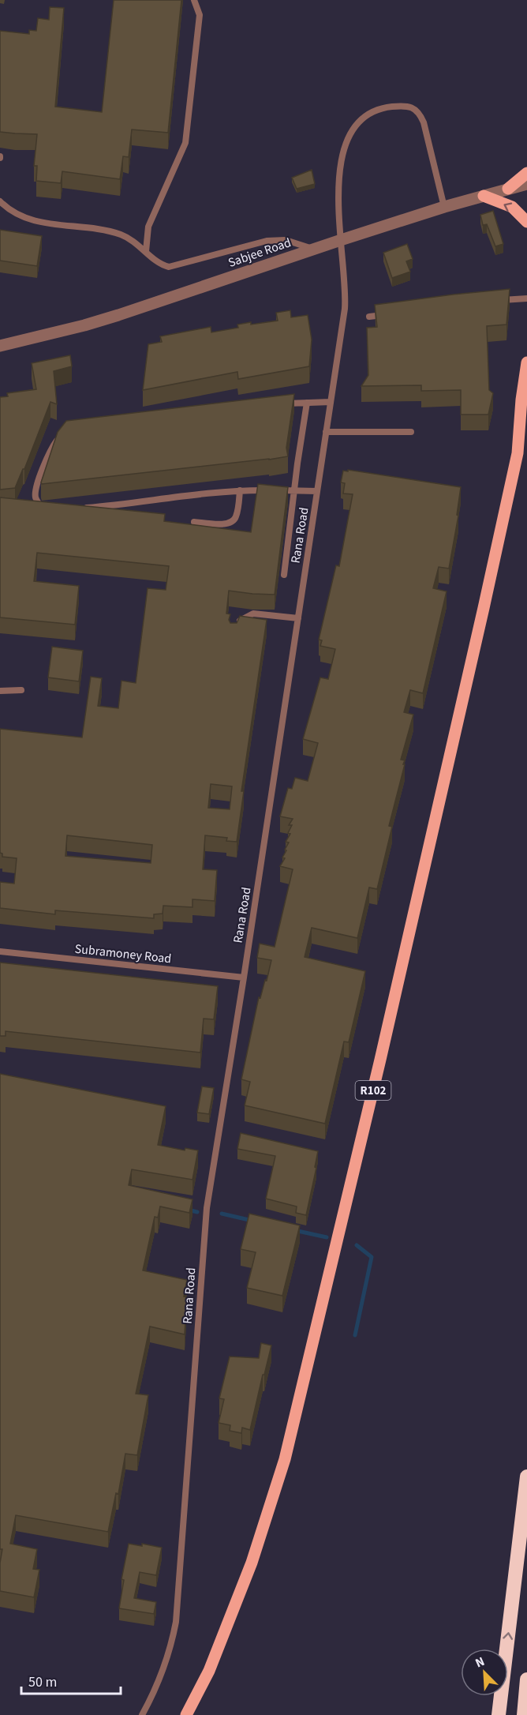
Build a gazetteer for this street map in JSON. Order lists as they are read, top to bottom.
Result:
{
  "streets": {
    "main road": ["R102"],
    "street": ["Sabjee Road"],
    "lane": ["Rana Road", "Subramoney Road"]
  },
  "crossings": [
    ["Sabjee Road", "Rana Road"],
    ["Rana Road", "Subramoney Road"]
  ],
  "scale_bar": "50 m",
  "north": "top left"
}
